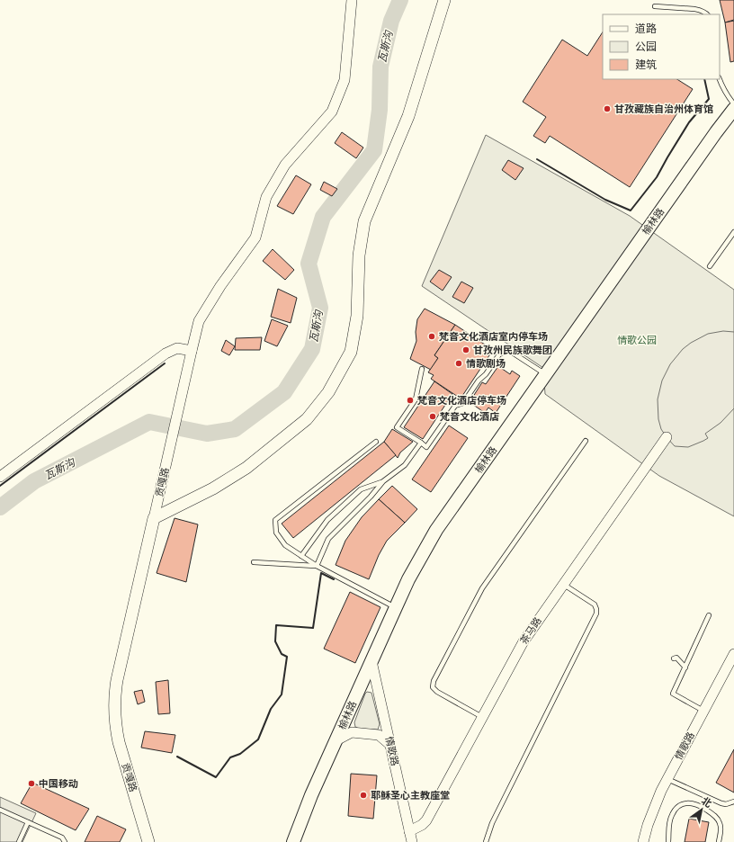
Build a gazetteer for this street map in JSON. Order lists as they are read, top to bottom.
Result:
{
  "streets": {
    "main road": ["榆林路", "贡嘎路"],
    "street": ["茶马路", "情歌路"]
  },
  "crossings": [
    ["榆林路", "情歌路"],
    ["茶马路", "情歌路"]
  ],
  "water": ["瓦斯沟"],
  "parks": ["情歌公园"],
  "places": [
    "甘孜藏族自治州体育馆",
    "梵音文化酒店室内停车场",
    "甘孜州民族歌舞团",
    "情歌剧场",
    "梵音文化酒店停车场",
    "梵音文化酒店",
    "中国移动",
    "耶稣圣心主教座堂"
  ],
  "legend": ["道路", "公园", "建筑"],
  "north": "top right"
}
